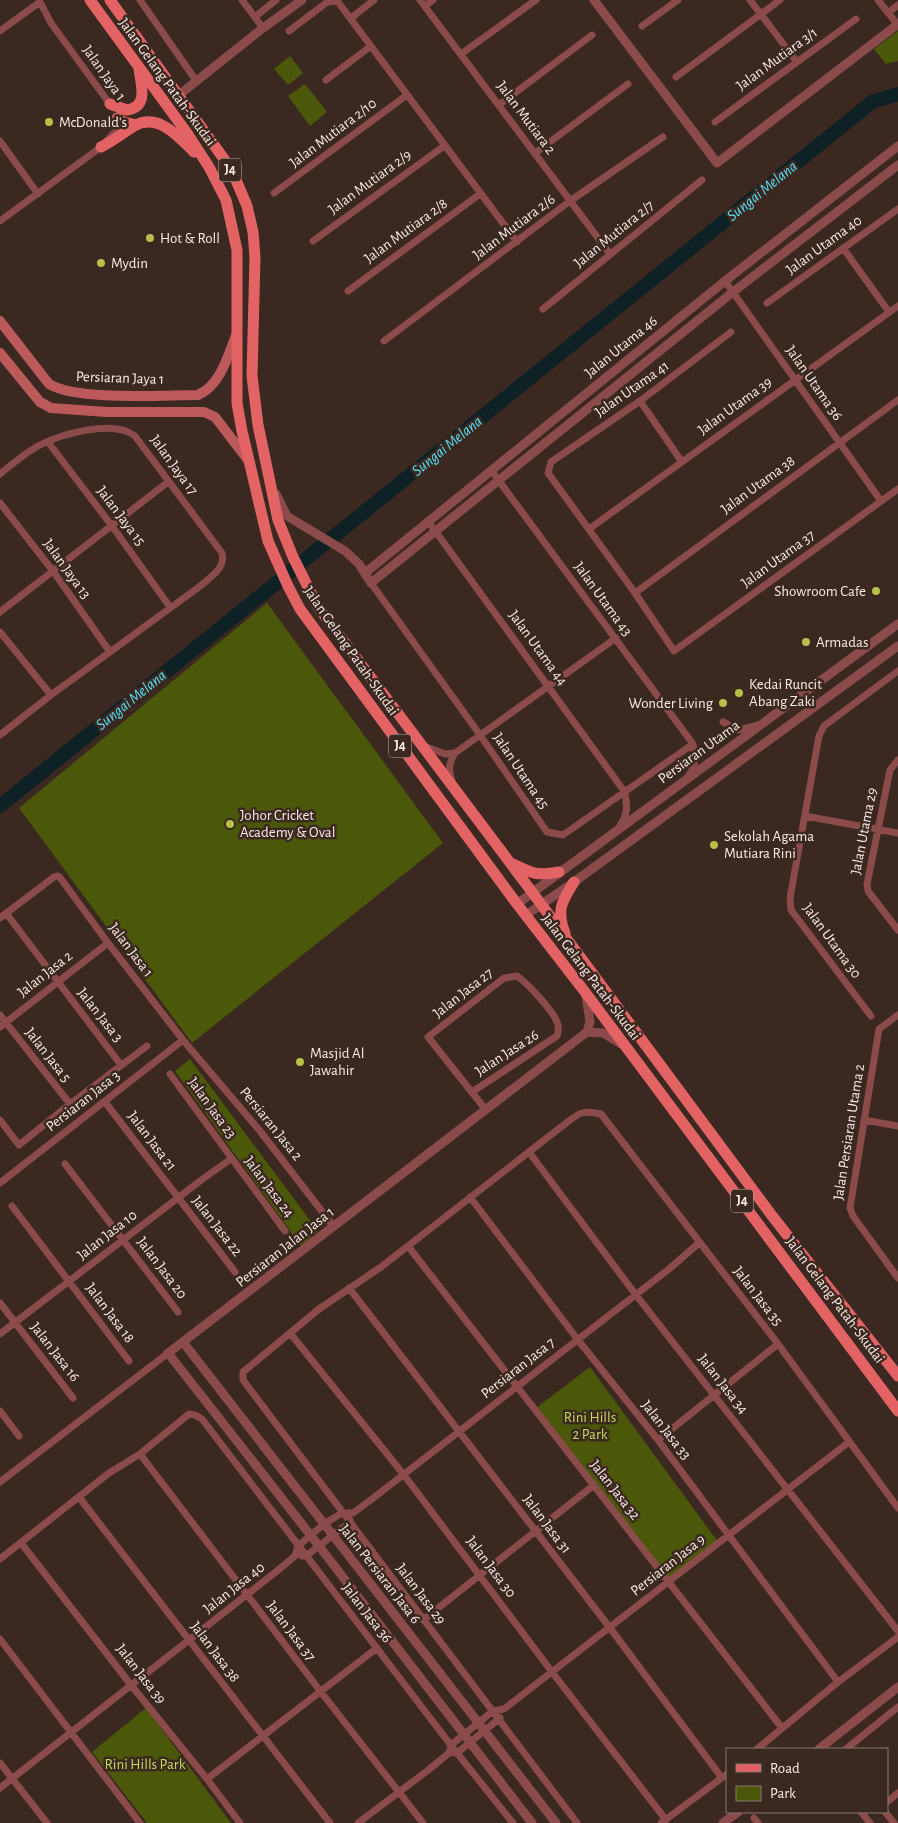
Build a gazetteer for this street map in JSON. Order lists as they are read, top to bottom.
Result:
{
  "streets": {
    "main road": ["Jalan Gelang Patah-Skudai", "J4", "Persiaran Jaya 1"],
    "street": [
      "Jalan Mutiara 3/1",
      "Jalan Jaya 1",
      "Jalan Mutiara 2",
      "Jalan Mutiara 2/10",
      "Jalan Mutiara 2/9",
      "Jalan Mutiara 2/6",
      "Jalan Mutiara 2/8",
      "Jalan Mutiara 2/7",
      "Jalan Utama 40",
      "Jalan Utama 46",
      "Jalan Utama 36",
      "Jalan Utama 41",
      "Jalan Utama 39",
      "Jalan Jaya 17",
      "Jalan Utama 38",
      "Jalan Jaya 15",
      "Jalan Utama 37",
      "Jalan Jaya 13",
      "Jalan Utama 43",
      "Jalan Utama 44",
      "Persiaran Utama",
      "Jalan Utama 45",
      "Jalan Utama 29",
      "Jalan Utama 30",
      "Jalan Jasa 1",
      "Jalan Jasa 2",
      "Jalan Jasa 27",
      "Jalan Jasa 3",
      "Jalan Jasa 26",
      "Jalan Jasa 5",
      "Persiaran Jasa 3",
      "Jalan Jasa 23",
      "Persiaran Jasa 2",
      "Jalan Persiaran Utama 2",
      "Jalan Jasa 21",
      "Jalan Jasa 24",
      "Jalan Jasa 22",
      "Jalan Jasa 10",
      "Persiaran Jalan Jasa 1",
      "Jalan Jasa 20",
      "Jalan Jasa 35",
      "Jalan Jasa 18",
      "Jalan Jasa 16",
      "Persiaran Jasa 7",
      "Jalan Jasa 34",
      "Jalan Jasa 33",
      "Jalan Jasa 32",
      "Jalan Jasa 31",
      "Persiaran Jasa 9",
      "Jalan Jasa 30",
      "Jalan Persiaran Jasa 6",
      "Jalan Jasa 40",
      "Jalan Jasa 29",
      "Jalan Jasa 36",
      "Jalan Jasa 37",
      "Jalan Jasa 38",
      "Jalan Jasa 39"
    ]
  },
  "crossings": [
    ["Jalan Gelang Patah-Skudai", "Persiaran Jaya 1"],
    ["Jalan Gelang Patah-Skudai", "Persiaran Utama"],
    ["Jalan Mutiara 2", "Jalan Mutiara 2/6"],
    ["Jalan Mutiara 2", "Jalan Mutiara 2/7"],
    ["Jalan Utama 46", "Jalan Utama 36"],
    ["Jalan Utama 46", "Jalan Utama 43"],
    ["Jalan Utama 46", "Jalan Utama 44"],
    ["Jalan Utama 46", "Jalan Utama 45"],
    ["Jalan Utama 36", "Jalan Utama 39"],
    ["Jalan Utama 36", "Jalan Utama 38"],
    ["Jalan Utama 36", "Jalan Utama 37"],
    ["Jalan Utama 41", "Jalan Utama 39"],
    ["Jalan Jaya 17", "Jalan Jaya 15"],
    ["Jalan Utama 38", "Jalan Utama 37"],
    ["Jalan Utama 43", "Jalan Utama 45"],
    ["Jalan Utama 44", "Jalan Utama 45"],
    ["Jalan Jasa 1", "Jalan Jasa 2"],
    ["Jalan Jasa 1", "Jalan Jasa 3"],
    ["Jalan Jasa 1", "Persiaran Jasa 3"],
    ["Jalan Jasa 1", "Persiaran Jasa 2"],
    ["Jalan Jasa 2", "Jalan Jasa 3"],
    ["Jalan Jasa 2", "Jalan Jasa 5"],
    ["Jalan Jasa 27", "Jalan Jasa 26"],
    ["Persiaran Jasa 3", "Persiaran Jasa 2"],
    ["Persiaran Jasa 3", "Jalan Jasa 21"],
    ["Jalan Jasa 23", "Jalan Jasa 24"],
    ["Jalan Jasa 23", "Jalan Jasa 10"],
    ["Persiaran Jasa 2", "Persiaran Jalan Jasa 1"],
    ["Jalan Jasa 21", "Jalan Jasa 22"],
    ["Jalan Jasa 21", "Jalan Jasa 10"],
    ["Jalan Jasa 24", "Jalan Jasa 10"],
    ["Jalan Jasa 22", "Jalan Jasa 10"],
    ["Jalan Jasa 10", "Jalan Jasa 20"],
    ["Jalan Jasa 10", "Jalan Jasa 18"],
    ["Jalan Jasa 10", "Jalan Jasa 16"],
    ["Persiaran Jalan Jasa 1", "Jalan Persiaran Jasa 6"],
    ["Jalan Jasa 35", "Persiaran Jasa 7"],
    ["Jalan Jasa 35", "Jalan Jasa 34"],
    ["Jalan Jasa 35", "Persiaran Jasa 9"],
    ["Persiaran Jasa 7", "Jalan Jasa 34"],
    ["Persiaran Jasa 7", "Jalan Jasa 33"],
    ["Persiaran Jasa 7", "Jalan Jasa 32"],
    ["Persiaran Jasa 7", "Jalan Jasa 31"],
    ["Persiaran Jasa 7", "Jalan Jasa 30"],
    ["Jalan Jasa 34", "Persiaran Jasa 9"],
    ["Jalan Jasa 33", "Persiaran Jasa 9"],
    ["Jalan Jasa 32", "Persiaran Jasa 9"],
    ["Jalan Jasa 31", "Persiaran Jasa 9"],
    ["Persiaran Jasa 9", "Jalan Jasa 30"],
    ["Persiaran Jasa 9", "Jalan Persiaran Jasa 6"],
    ["Persiaran Jasa 9", "Jalan Jasa 29"],
    ["Persiaran Jasa 9", "Jalan Jasa 36"],
    ["Jalan Jasa 30", "Jalan Jasa 29"],
    ["Jalan Jasa 40", "Jalan Jasa 37"],
    ["Jalan Jasa 40", "Jalan Jasa 38"],
    ["Jalan Jasa 40", "Jalan Jasa 39"],
    ["Jalan Jasa 36", "Jalan Jasa 37"]
  ],
  "water": ["Sungai Melana"],
  "parks": ["Rini Hills 2 Park", "Rini Hills Park"],
  "places": [
    "McDonald's",
    "Hot & Roll",
    "Mydin",
    "Showroom Cafe",
    "Armadas",
    "Kedai Runcit Abang Zaki",
    "Wonder Living",
    "Johor Cricket Academy & Oval",
    "Sekolah Agama Mutiara Rini",
    "Masjid Al Jawahir"
  ],
  "legend": ["Road", "Park"]
}
